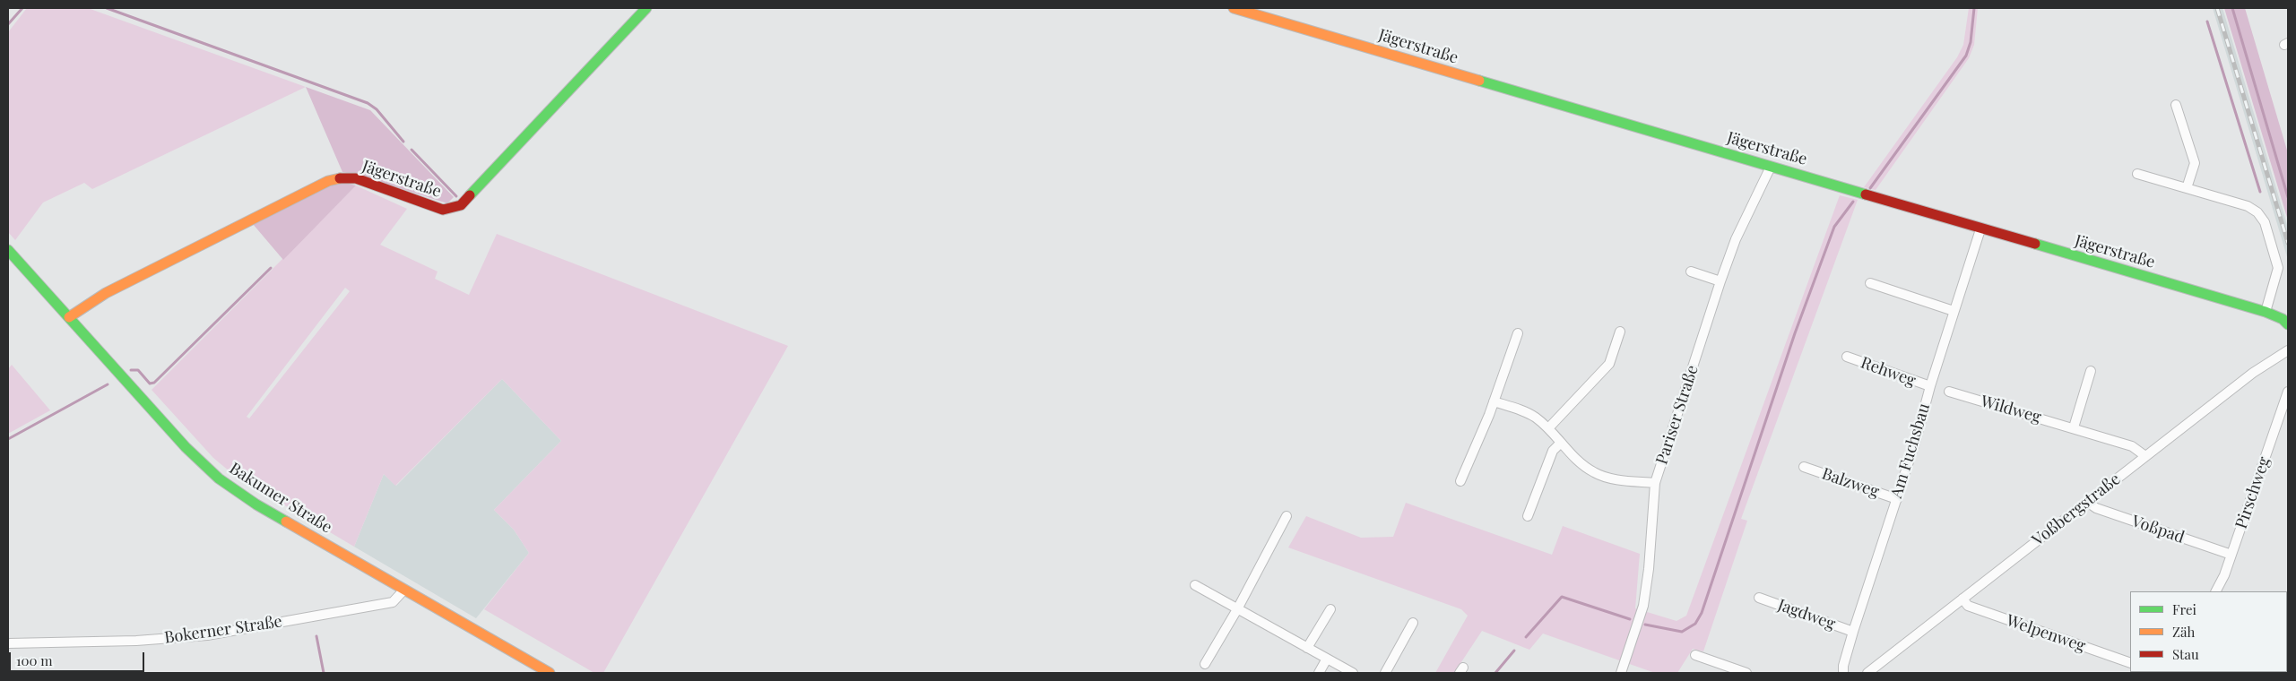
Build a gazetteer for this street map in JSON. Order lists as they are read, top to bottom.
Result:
{
  "streets": {
    "street": [
      "Jägerstraße",
      "Rehweg",
      "Wildweg",
      "Pariser Straße",
      "Am Fuchsbau",
      "Balzweg",
      "Pirschweg",
      "Bakumer Straße",
      "Voßbergstraße",
      "Voßpad",
      "Jagdweg",
      "Bokerner Straße",
      "Welpenweg"
    ]
  },
  "crossings": [
    ["Jägerstraße", "Pariser Straße"],
    ["Jägerstraße", "Am Fuchsbau"],
    ["Jägerstraße", "Bakumer Straße"],
    ["Rehweg", "Am Fuchsbau"],
    ["Wildweg", "Voßbergstraße"],
    ["Am Fuchsbau", "Balzweg"],
    ["Am Fuchsbau", "Jagdweg"],
    ["Pirschweg", "Voßpad"],
    ["Bakumer Straße", "Bokerner Straße"],
    ["Voßbergstraße", "Voßpad"],
    ["Voßbergstraße", "Welpenweg"]
  ],
  "legend": ["Frei", "Zäh", "Stau"],
  "scale_bar": "100 m"
}
